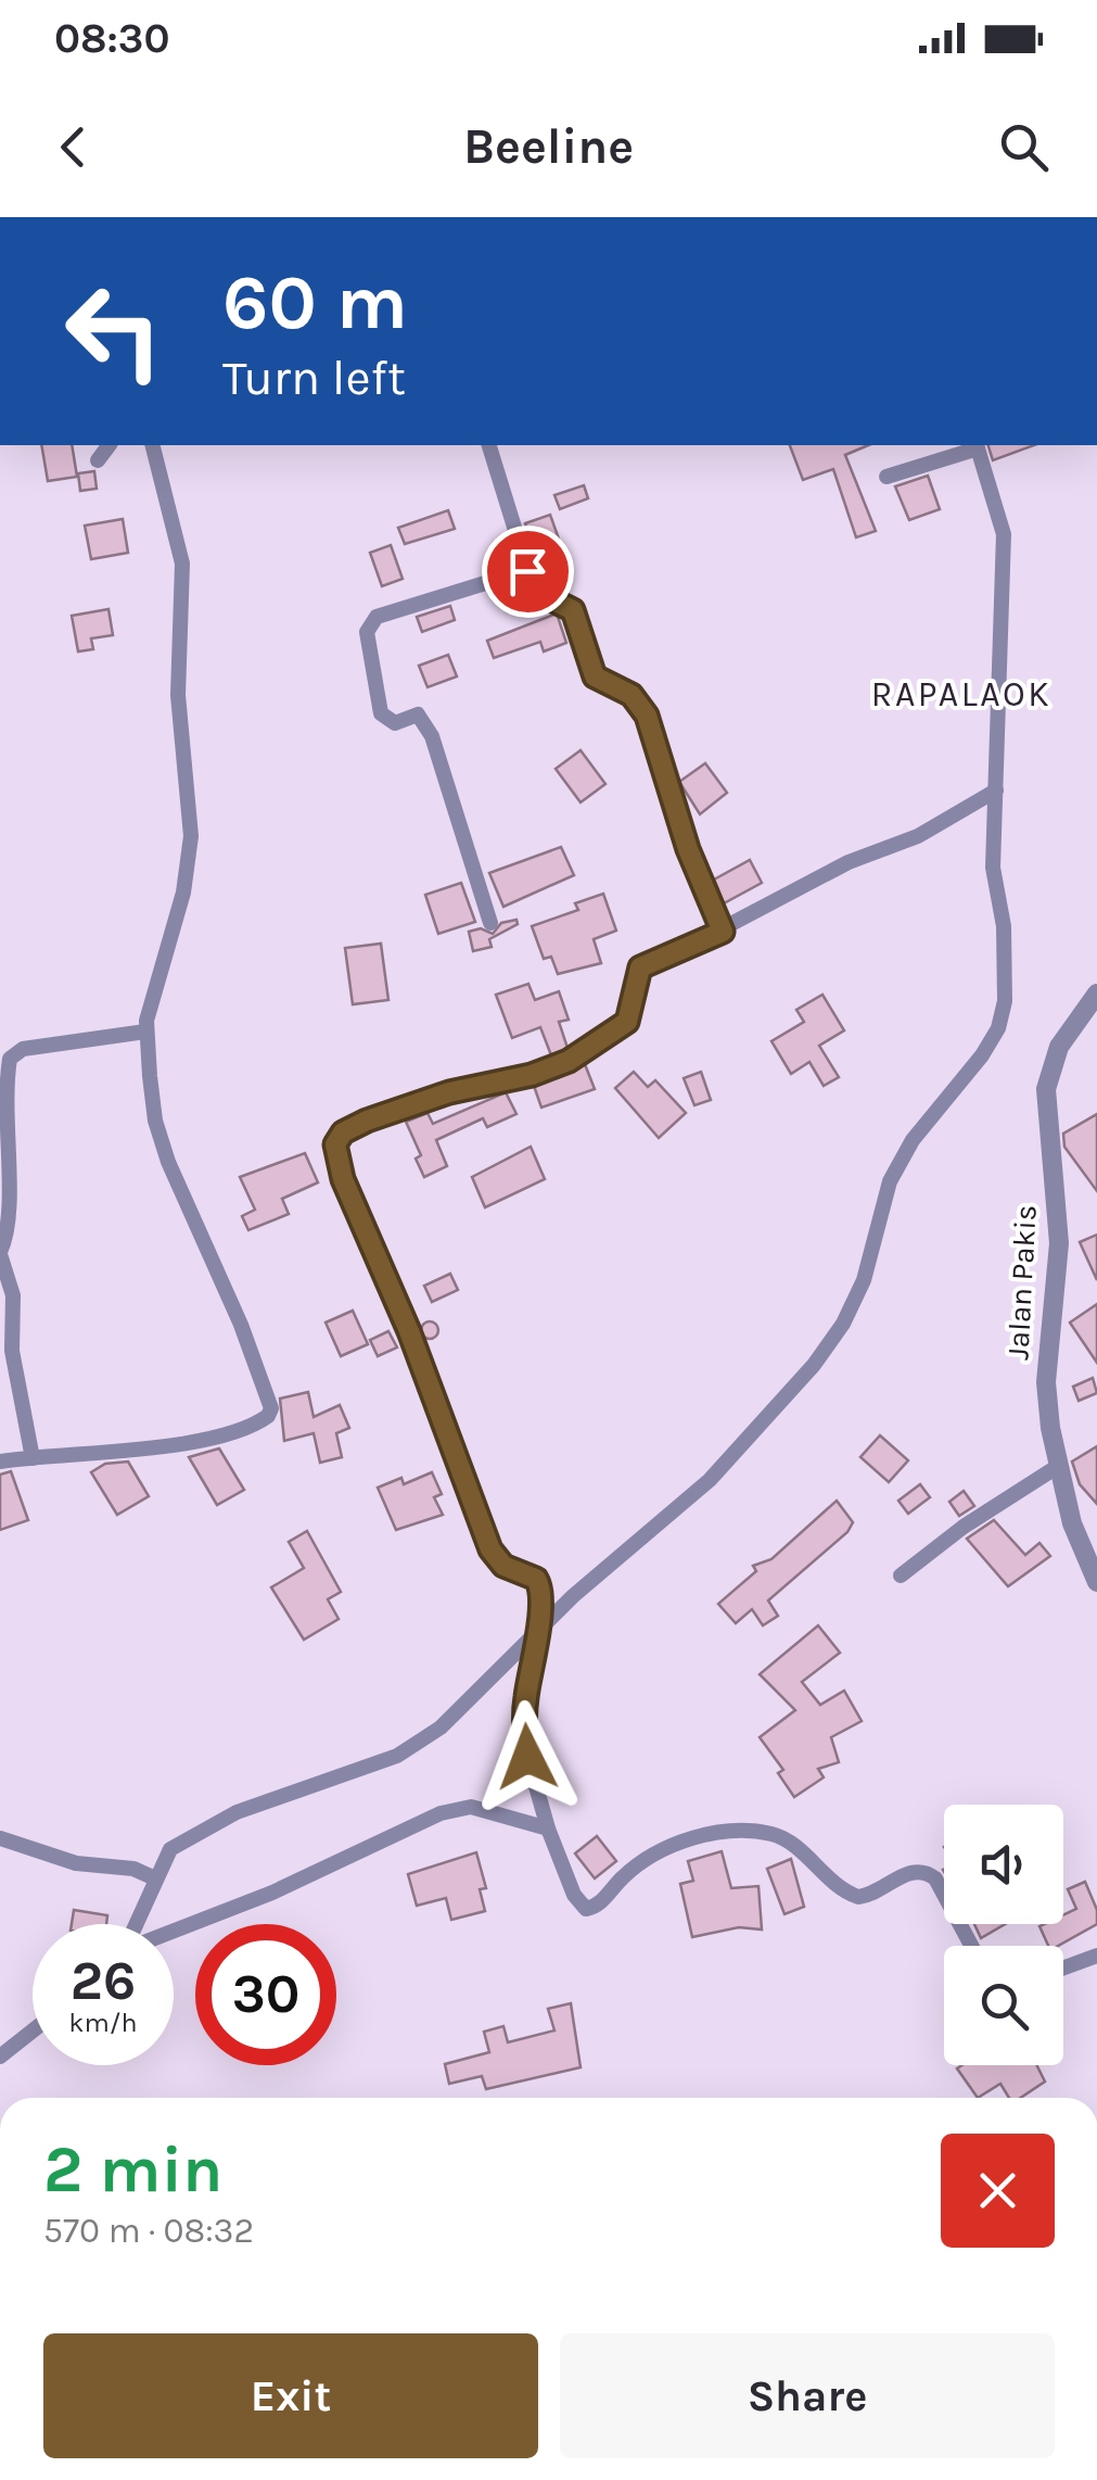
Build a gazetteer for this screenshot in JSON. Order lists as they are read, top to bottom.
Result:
{
  "streets": {
    "street": ["Jalan Pakis"]
  },
  "districts": ["RAPALAOK"],
  "page": {
    "status": "08:30",
    "header": "Beeline",
    "turn": ["60 m", "Turn left"],
    "speed": "26 km/h",
    "limit": "30",
    "heading": ["2 min", "570 m · 08:32"],
    "buttons": ["Exit", "Share"]
  }
}
